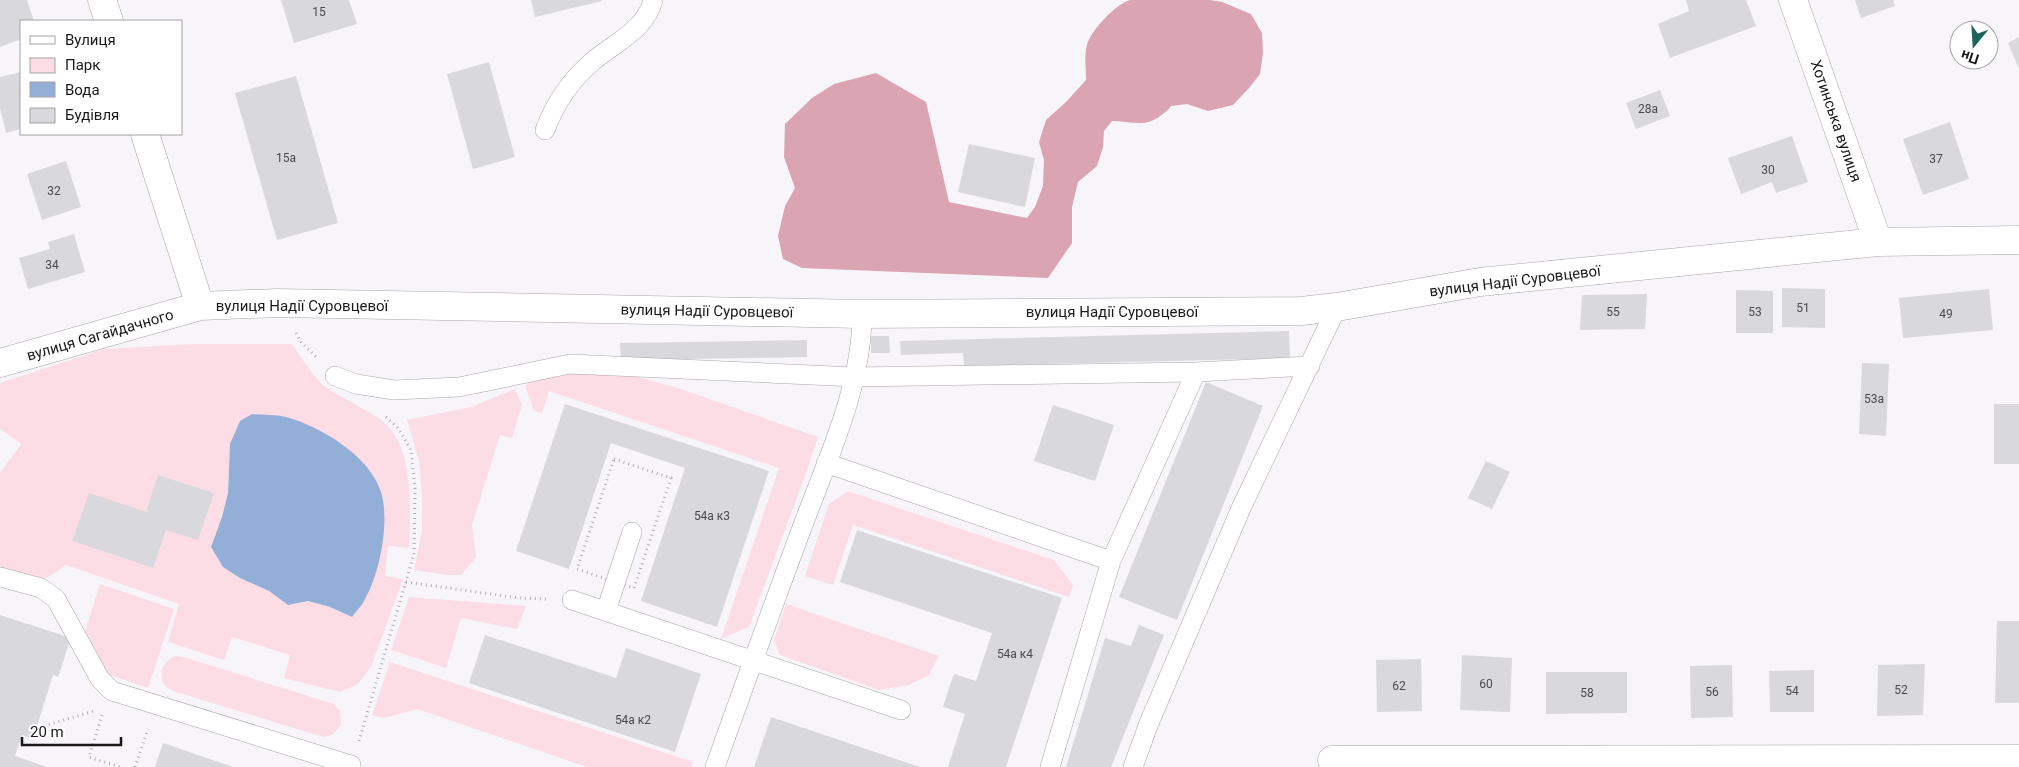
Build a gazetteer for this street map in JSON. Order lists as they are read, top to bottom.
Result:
{
  "streets": {
    "street": ["Хотинська вулиця", "вулиця Надії Суровцевої", "вулиця Сагайдачного"]
  },
  "crossings": [
    ["Хотинська вулиця", "вулиця Надії Суровцевої"],
    ["вулиця Надії Суровцевої", "вулиця Сагайдачного"]
  ],
  "house_numbers": [
    "15",
    "28а",
    "15а",
    "37",
    "30",
    "32",
    "34",
    "51",
    "55",
    "53",
    "49",
    "53а",
    "54а к3",
    "54а к4",
    "60",
    "62",
    "52",
    "54",
    "56",
    "58",
    "54а к2"
  ],
  "legend": [
    "Вулиця",
    "Парк",
    "Вода",
    "Будівля"
  ],
  "scale_bar": "20 m",
  "north": "bottom"
}
